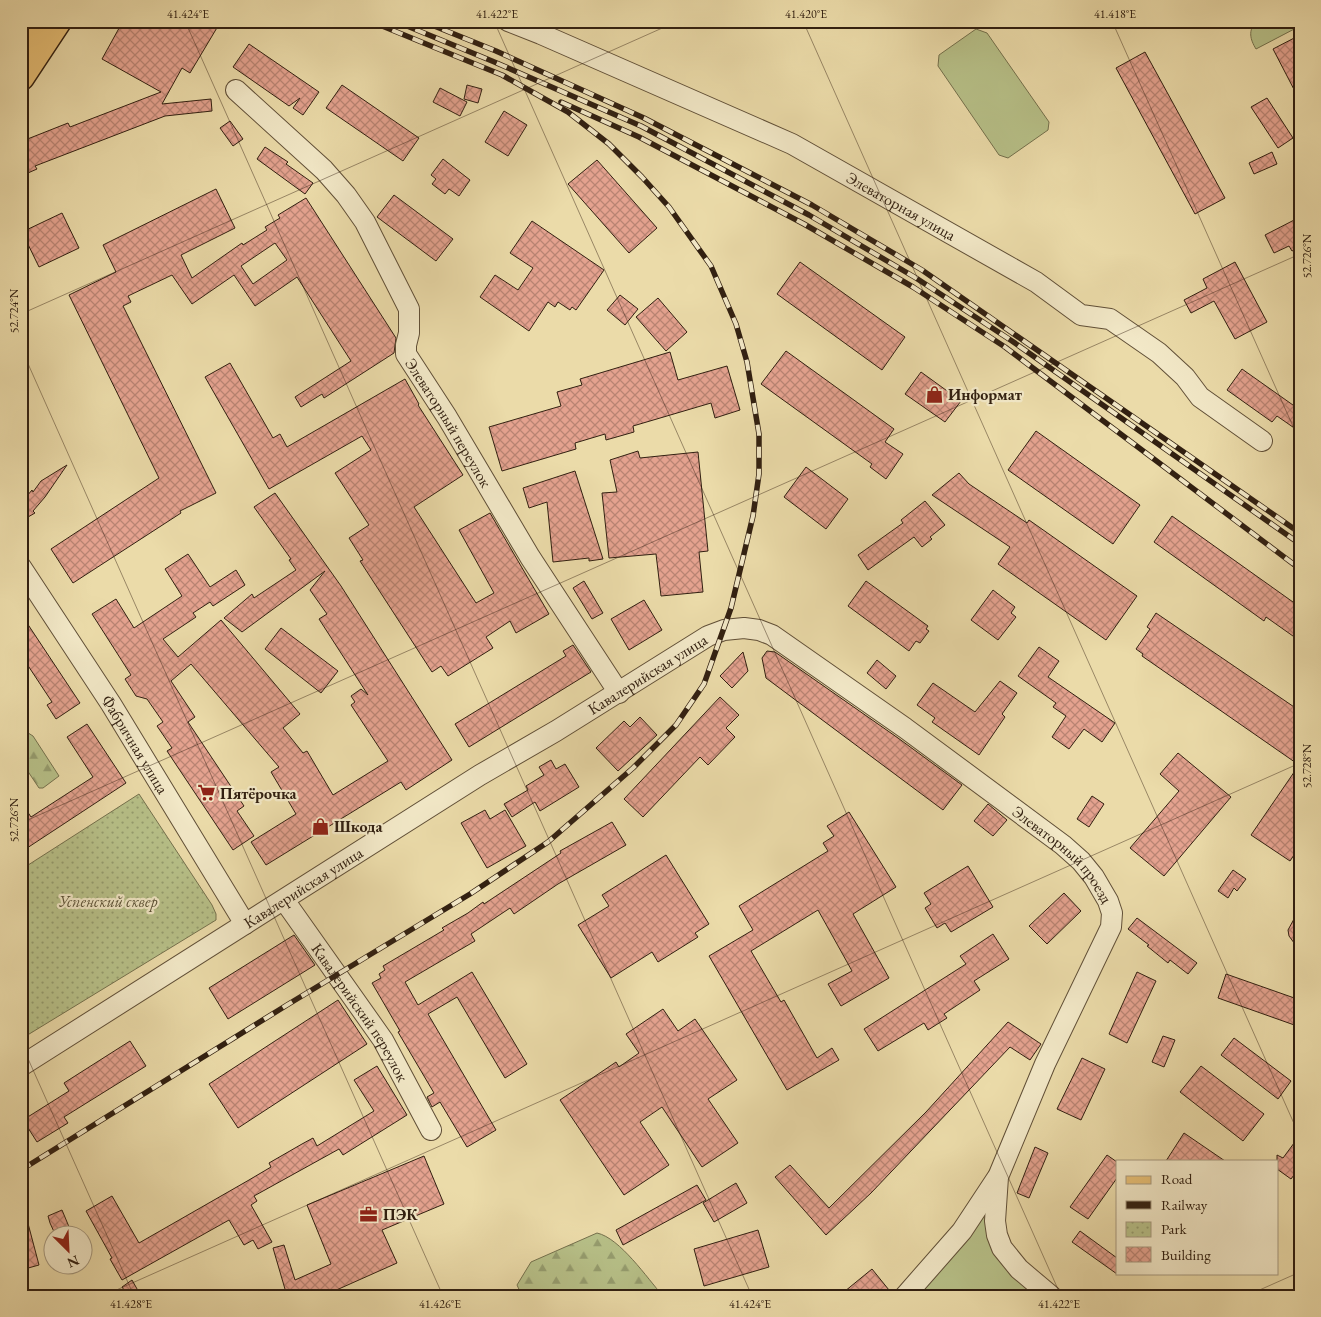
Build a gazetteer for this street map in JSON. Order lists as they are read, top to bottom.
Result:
{
  "streets": {
    "street": [
      "Элеваторная улица",
      "Элеваторный переулок",
      "Кавалерийская улица",
      "Фабричная улица",
      "Элеваторный проезд",
      "Кавалерийский переулок"
    ]
  },
  "crossings": [
    ["Элеваторный переулок", "Кавалерийская улица"],
    ["Кавалерийская улица", "Фабричная улица"],
    ["Кавалерийская улица", "Элеваторный проезд"],
    ["Кавалерийская улица", "Кавалерийский переулок"]
  ],
  "parks": ["Успенский сквер"],
  "places": {
    "shop": ["Информат", "Шкода"],
    "supermarket": ["Пятёрочка"],
    "office": ["ПЭК"]
  },
  "legend": [
    "Road",
    "Railway",
    "Park",
    "Building"
  ],
  "north": "bottom right",
  "coordinates": [
    "41.424°E",
    "41.422°E",
    "41.420°E",
    "41.418°E",
    "52.726°N",
    "52.724°N",
    "52.728°N",
    "41.428°E",
    "41.426°E"
  ]
}
